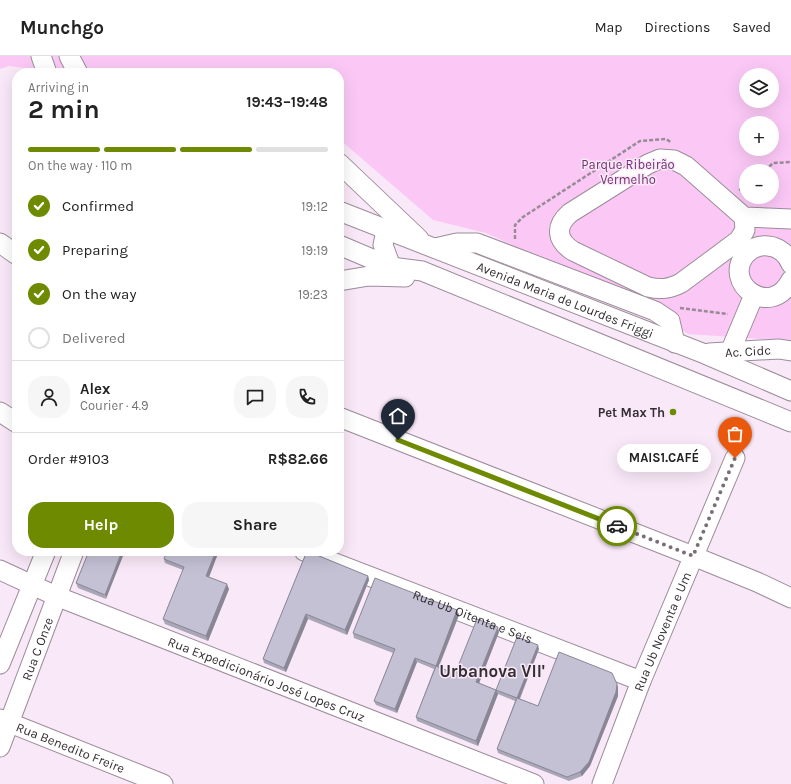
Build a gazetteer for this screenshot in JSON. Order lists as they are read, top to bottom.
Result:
{
  "streets": {
    "street": [
      "Avenida Maria de Lourdes Friggi",
      "Ac. Cidc",
      "Rua Ub Oitenta e Seis",
      "Rua Ub Noventa e Um",
      "Rua C Onze",
      "Rua Expedicionário José Lopes Cruz",
      "Rua Benedito Freire"
    ]
  },
  "crossings": [
    ["Avenida Maria de Lourdes Friggi", "Ac. Cidc"],
    ["Rua Ub Oitenta e Seis", "Rua Ub Noventa e Um"],
    ["Rua C Onze", "Rua Expedicionário José Lopes Cruz"],
    ["Rua C Onze", "Rua Benedito Freire"]
  ],
  "districts": ["Urbanova VII'"],
  "parks": ["Parque Ribeirão Vermelho"],
  "places": ["Pet Max Th", "MAIS1.CAFÉ"],
  "page": {
    "header": "Munchgo",
    "nav": ["Map", "Directions", "Saved"],
    "map_buttons": ["+", "−"],
    "heading": ["2 min", "Arriving in", "19:43–19:48"],
    "panel": [
      "Alex",
      "Courier · 4.9",
      "Order #9103",
      "R$82.66"
    ],
    "bar": "On the way · 110 m",
    "list": [
      ["Confirmed", "19:12"],
      ["Preparing", "19:19"],
      ["On the way", "19:23"],
      "Delivered"
    ],
    "bubble": "MAIS1.CAFÉ",
    "buttons": ["Help", "Share"]
  }
}
